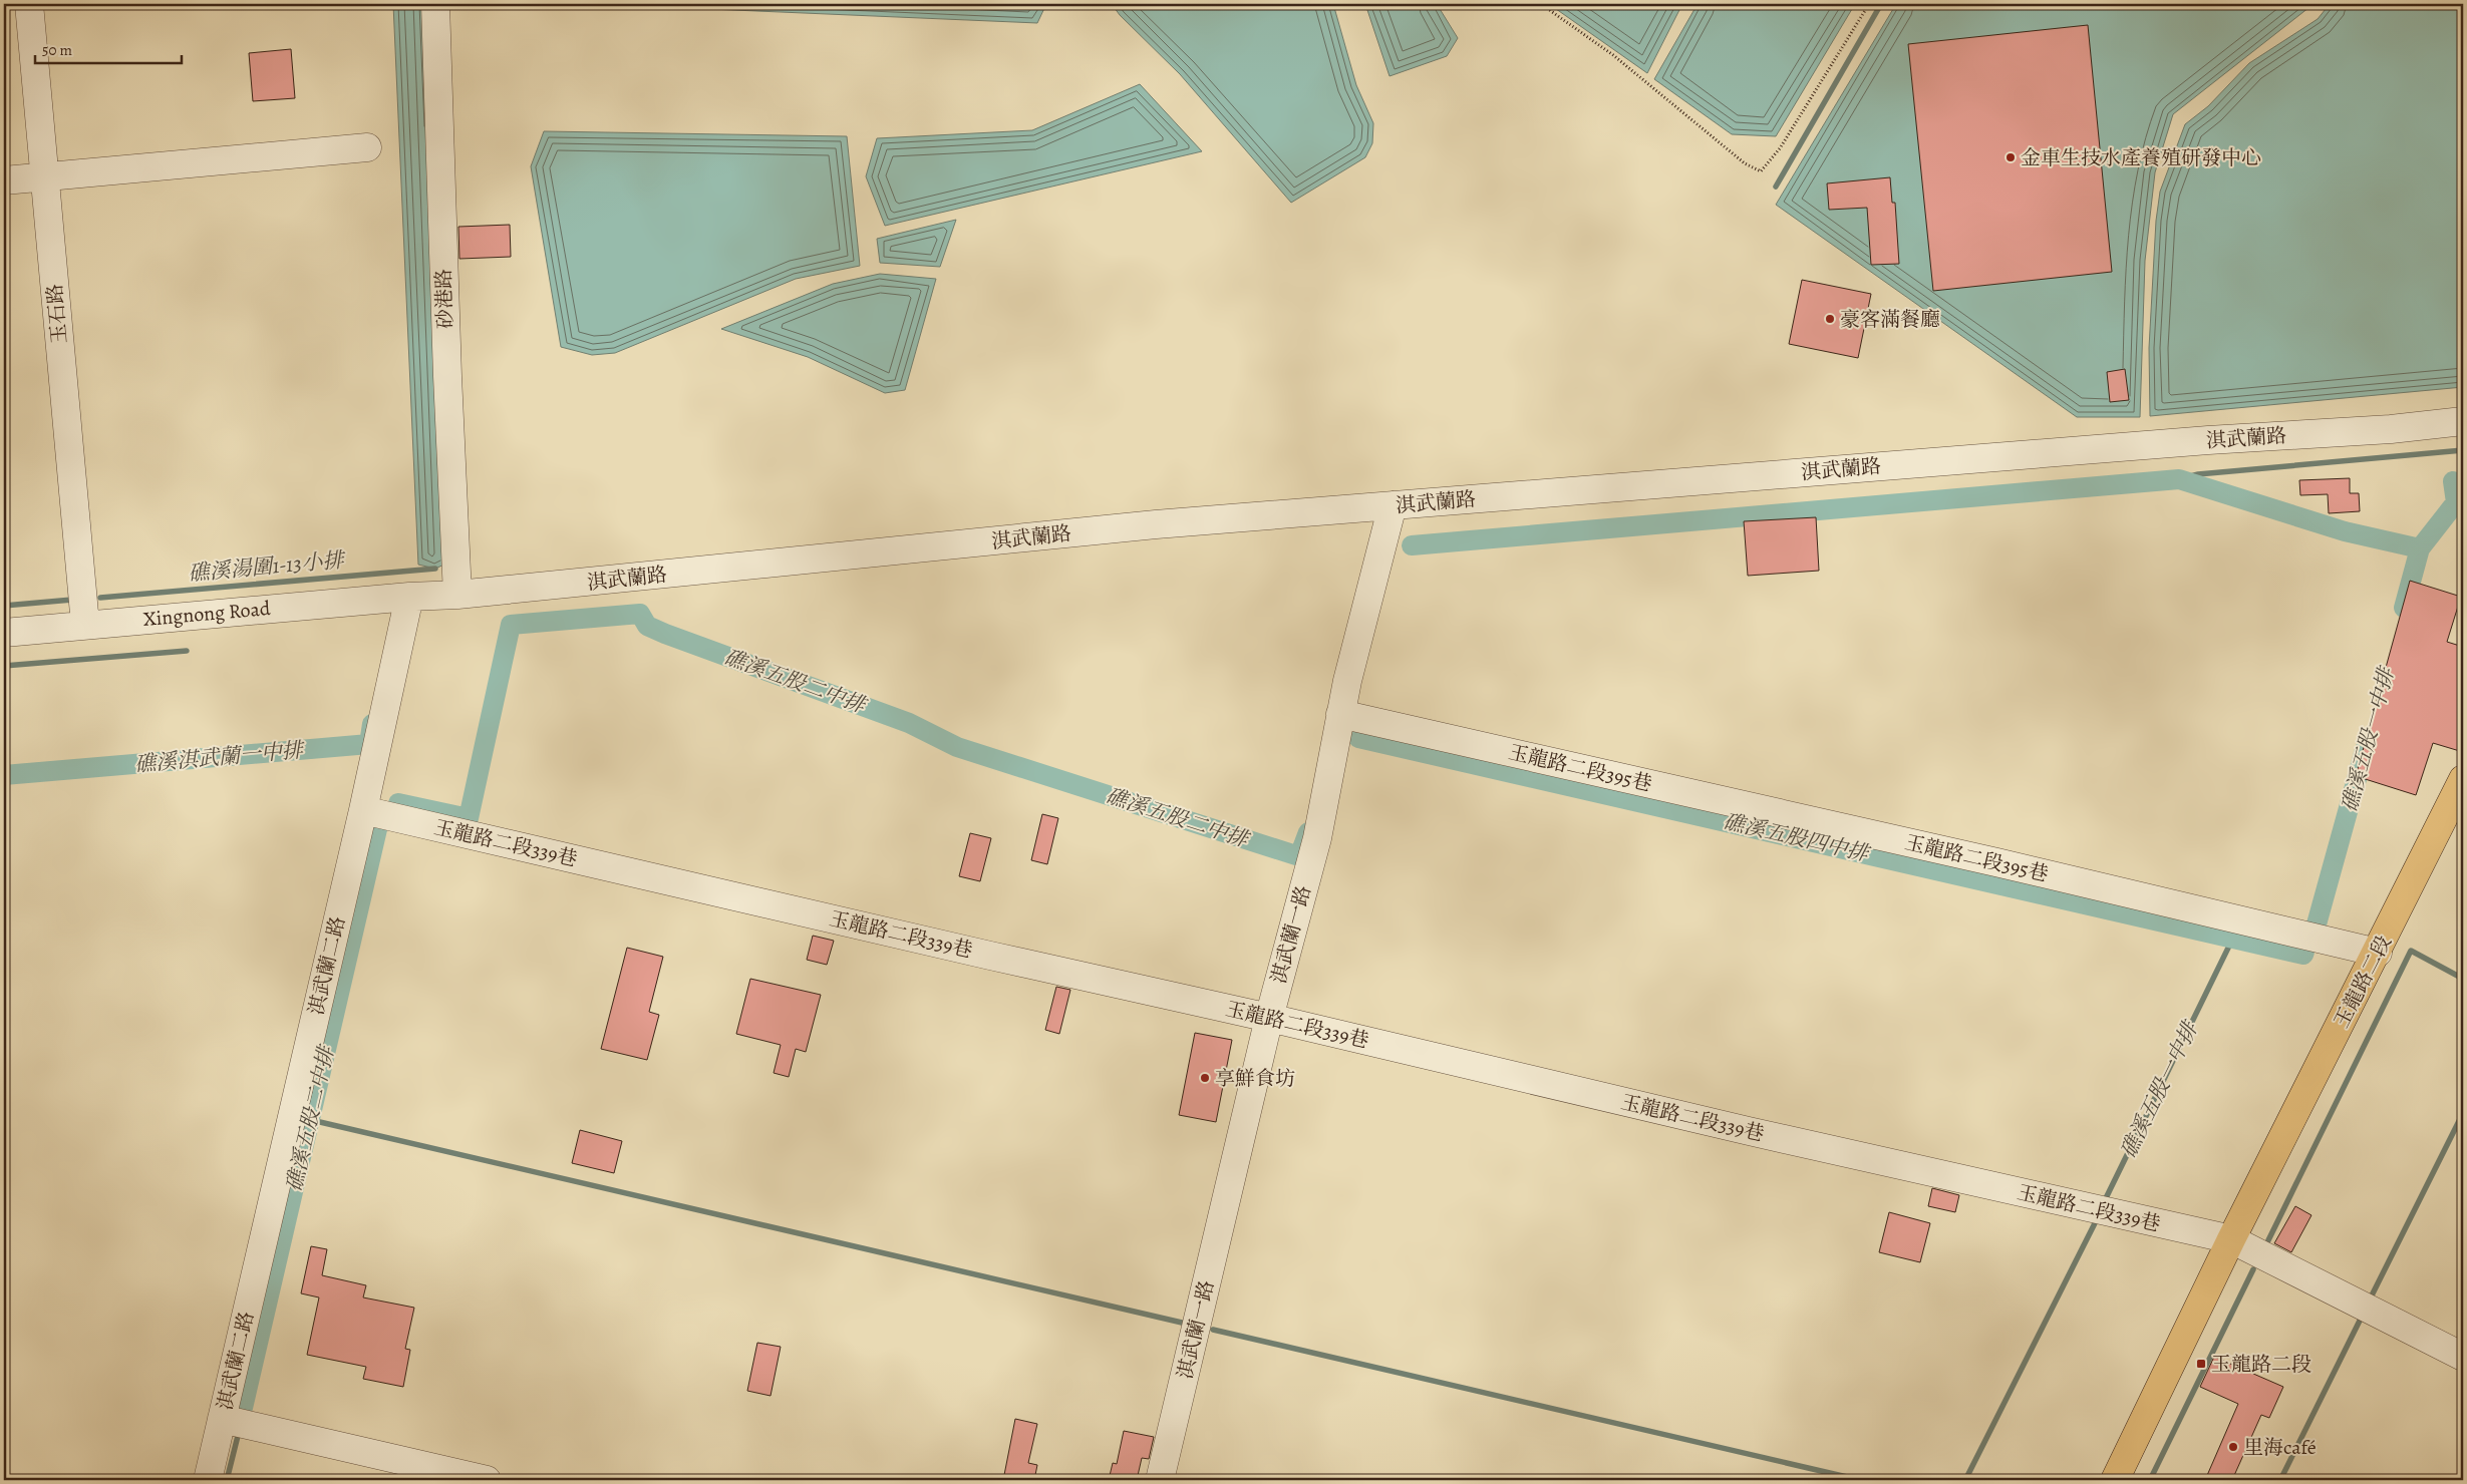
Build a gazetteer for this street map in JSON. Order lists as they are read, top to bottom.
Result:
{
  "streets": {
    "main road": ["玉龍路二段"],
    "street": [
      "砂港路",
      "玉石路",
      "淇武蘭路",
      "Xingnong Road",
      "玉龍路二段395巷",
      "玉龍路二段339巷",
      "淇武蘭一路",
      "淇武蘭二路"
    ]
  },
  "crossings": [
    ["砂港路", "淇武蘭路"],
    ["玉石路", "Xingnong Road"],
    ["淇武蘭路", "Xingnong Road"],
    ["淇武蘭路", "淇武蘭一路"],
    ["淇武蘭路", "淇武蘭二路"],
    ["Xingnong Road", "淇武蘭二路"],
    ["玉龍路二段395巷", "淇武蘭一路"],
    ["玉龍路二段395巷", "玉龍路二段"],
    ["玉龍路二段339巷", "淇武蘭一路"],
    ["玉龍路二段339巷", "淇武蘭二路"],
    ["玉龍路二段339巷", "玉龍路二段"]
  ],
  "water": [
    "礁溪湯圍1-13小排",
    "礁溪五股二中排",
    "礁溪五股一中排",
    "礁溪淇武蘭一中排",
    "礁溪五股四中排"
  ],
  "places": {
    "other": [
      "金車生技水產養殖研發中心",
      "豪客滿餐廳",
      "享鮮食坊",
      "里海café"
    ],
    "transit": ["玉龍路二段"]
  },
  "scale_bar": "50 m"
}
